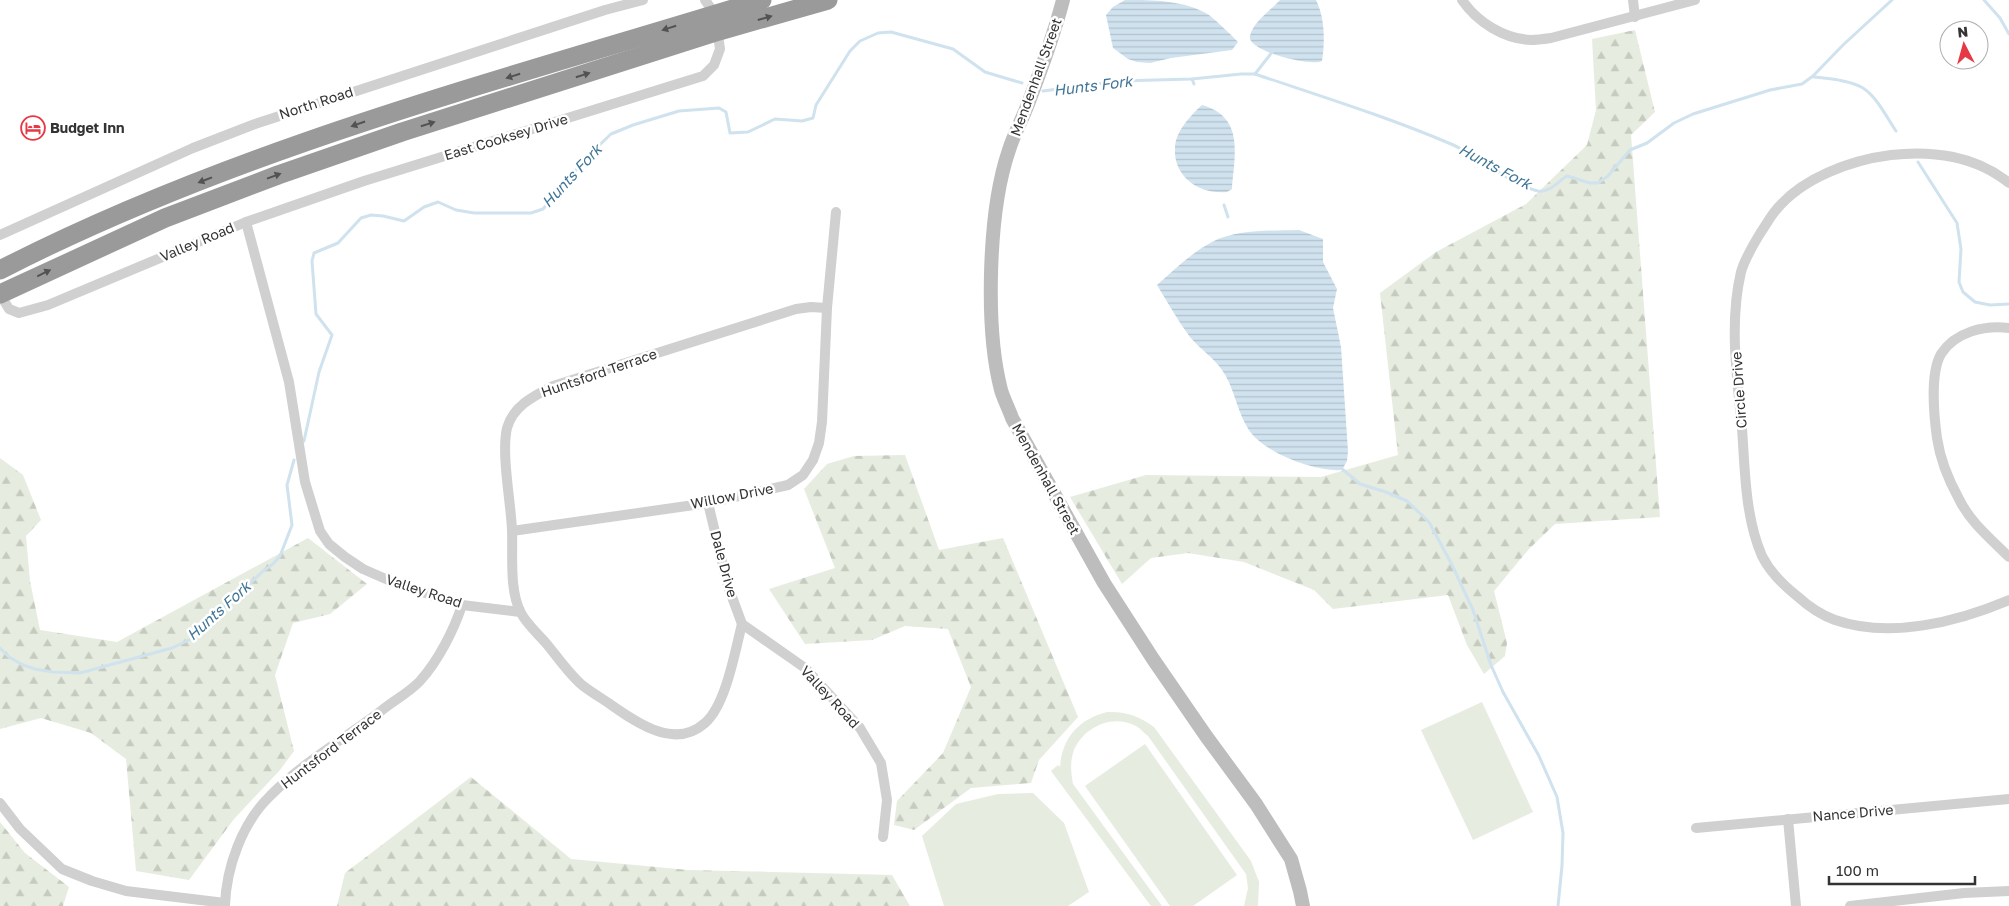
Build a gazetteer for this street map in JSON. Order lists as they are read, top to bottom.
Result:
{
  "streets": {
    "street": [
      "Mendenhall Street",
      "North Road",
      "East Cooksey Drive",
      "Valley Road",
      "Huntsford Terrace",
      "Circle Drive",
      "Willow Drive",
      "Dale Drive",
      "Nance Drive"
    ]
  },
  "crossings": [
    ["East Cooksey Drive", "Valley Road"],
    ["Valley Road", "Huntsford Terrace"],
    ["Valley Road", "Dale Drive"],
    ["Huntsford Terrace", "Willow Drive"],
    ["Willow Drive", "Dale Drive"]
  ],
  "water": ["Hunts Fork"],
  "places": {
    "hotel": ["Budget Inn"]
  },
  "scale_bar": "100 m",
  "north": "top"
}
